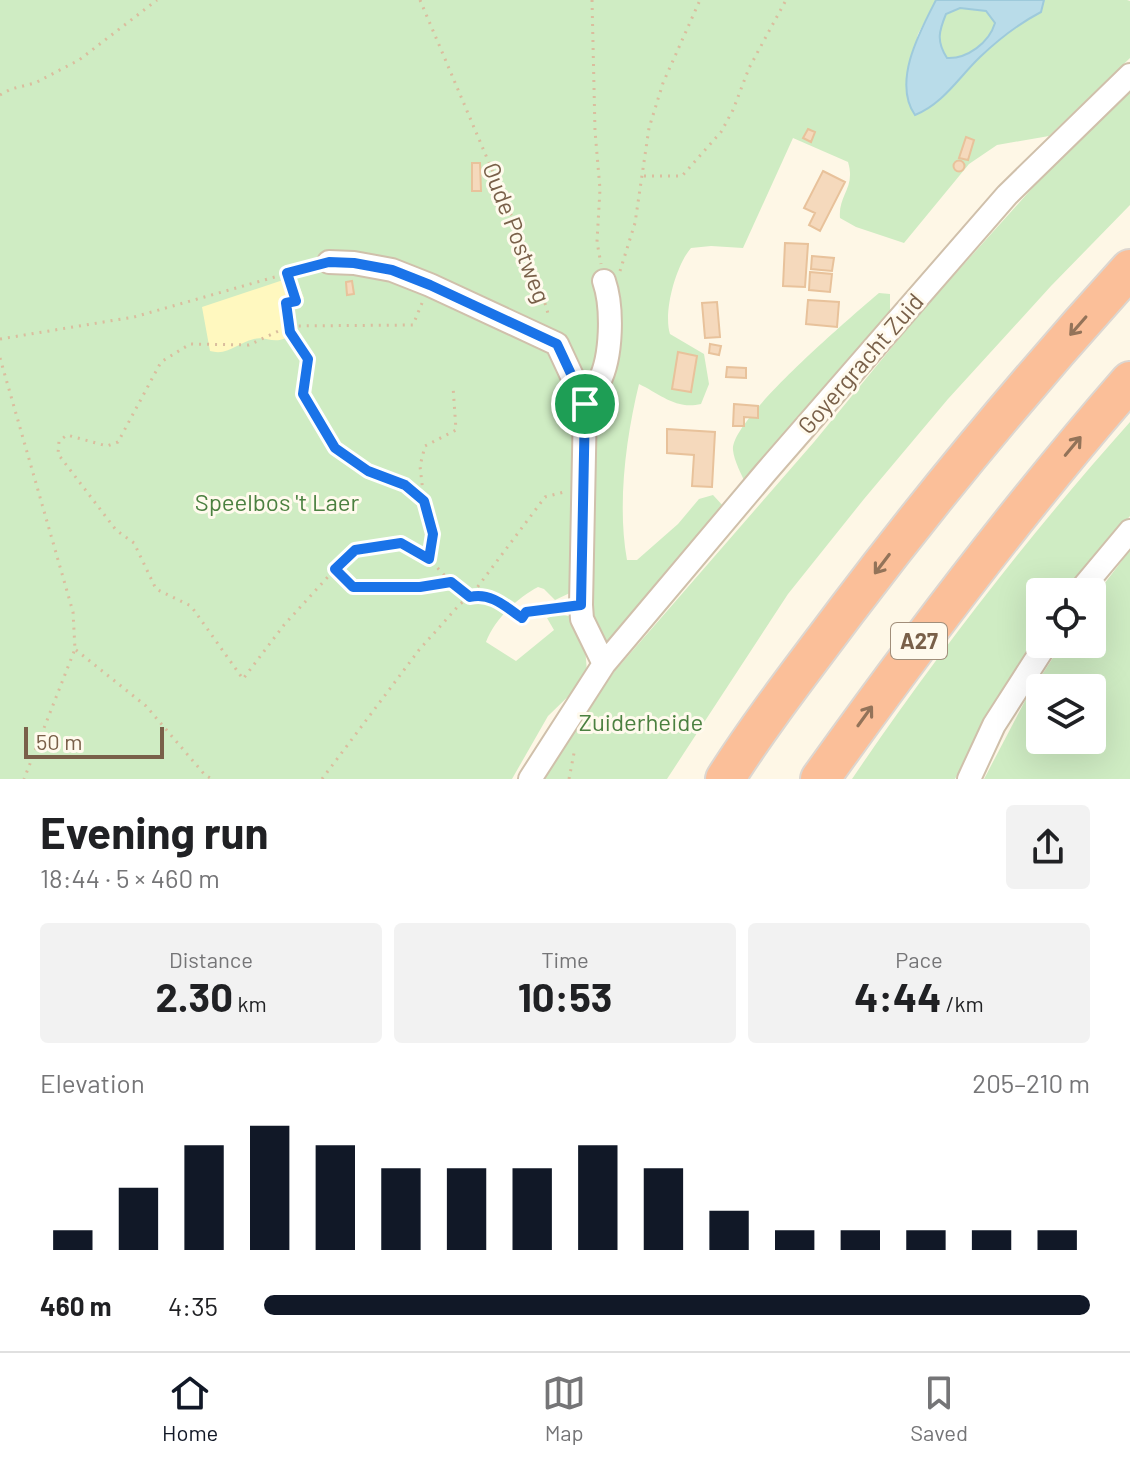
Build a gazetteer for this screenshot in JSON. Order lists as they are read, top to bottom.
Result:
{
  "streets": {
    "highway": ["A27"],
    "street": ["Goyergracht Zuid"],
    "path": ["Oude Postweg"]
  },
  "parks": ["Speelbos 't Laer", "Zuiderheide"],
  "scale_bar": "50 m",
  "page": {
    "scale": "50 m",
    "heading": ["Evening run", "18:44 · 5 × 460 m"],
    "stats": [
      ["Distance", "2.30 km"],
      ["Time", "10:53"],
      ["Pace", "4:44 /km"]
    ],
    "chart": ["Elevation", "205–210 m"],
    "list": [
      {
        "name": "460 m",
        "note": "4:35"
      }
    ],
    "tabs": ["Home", "Map", "Saved"]
  }
}
